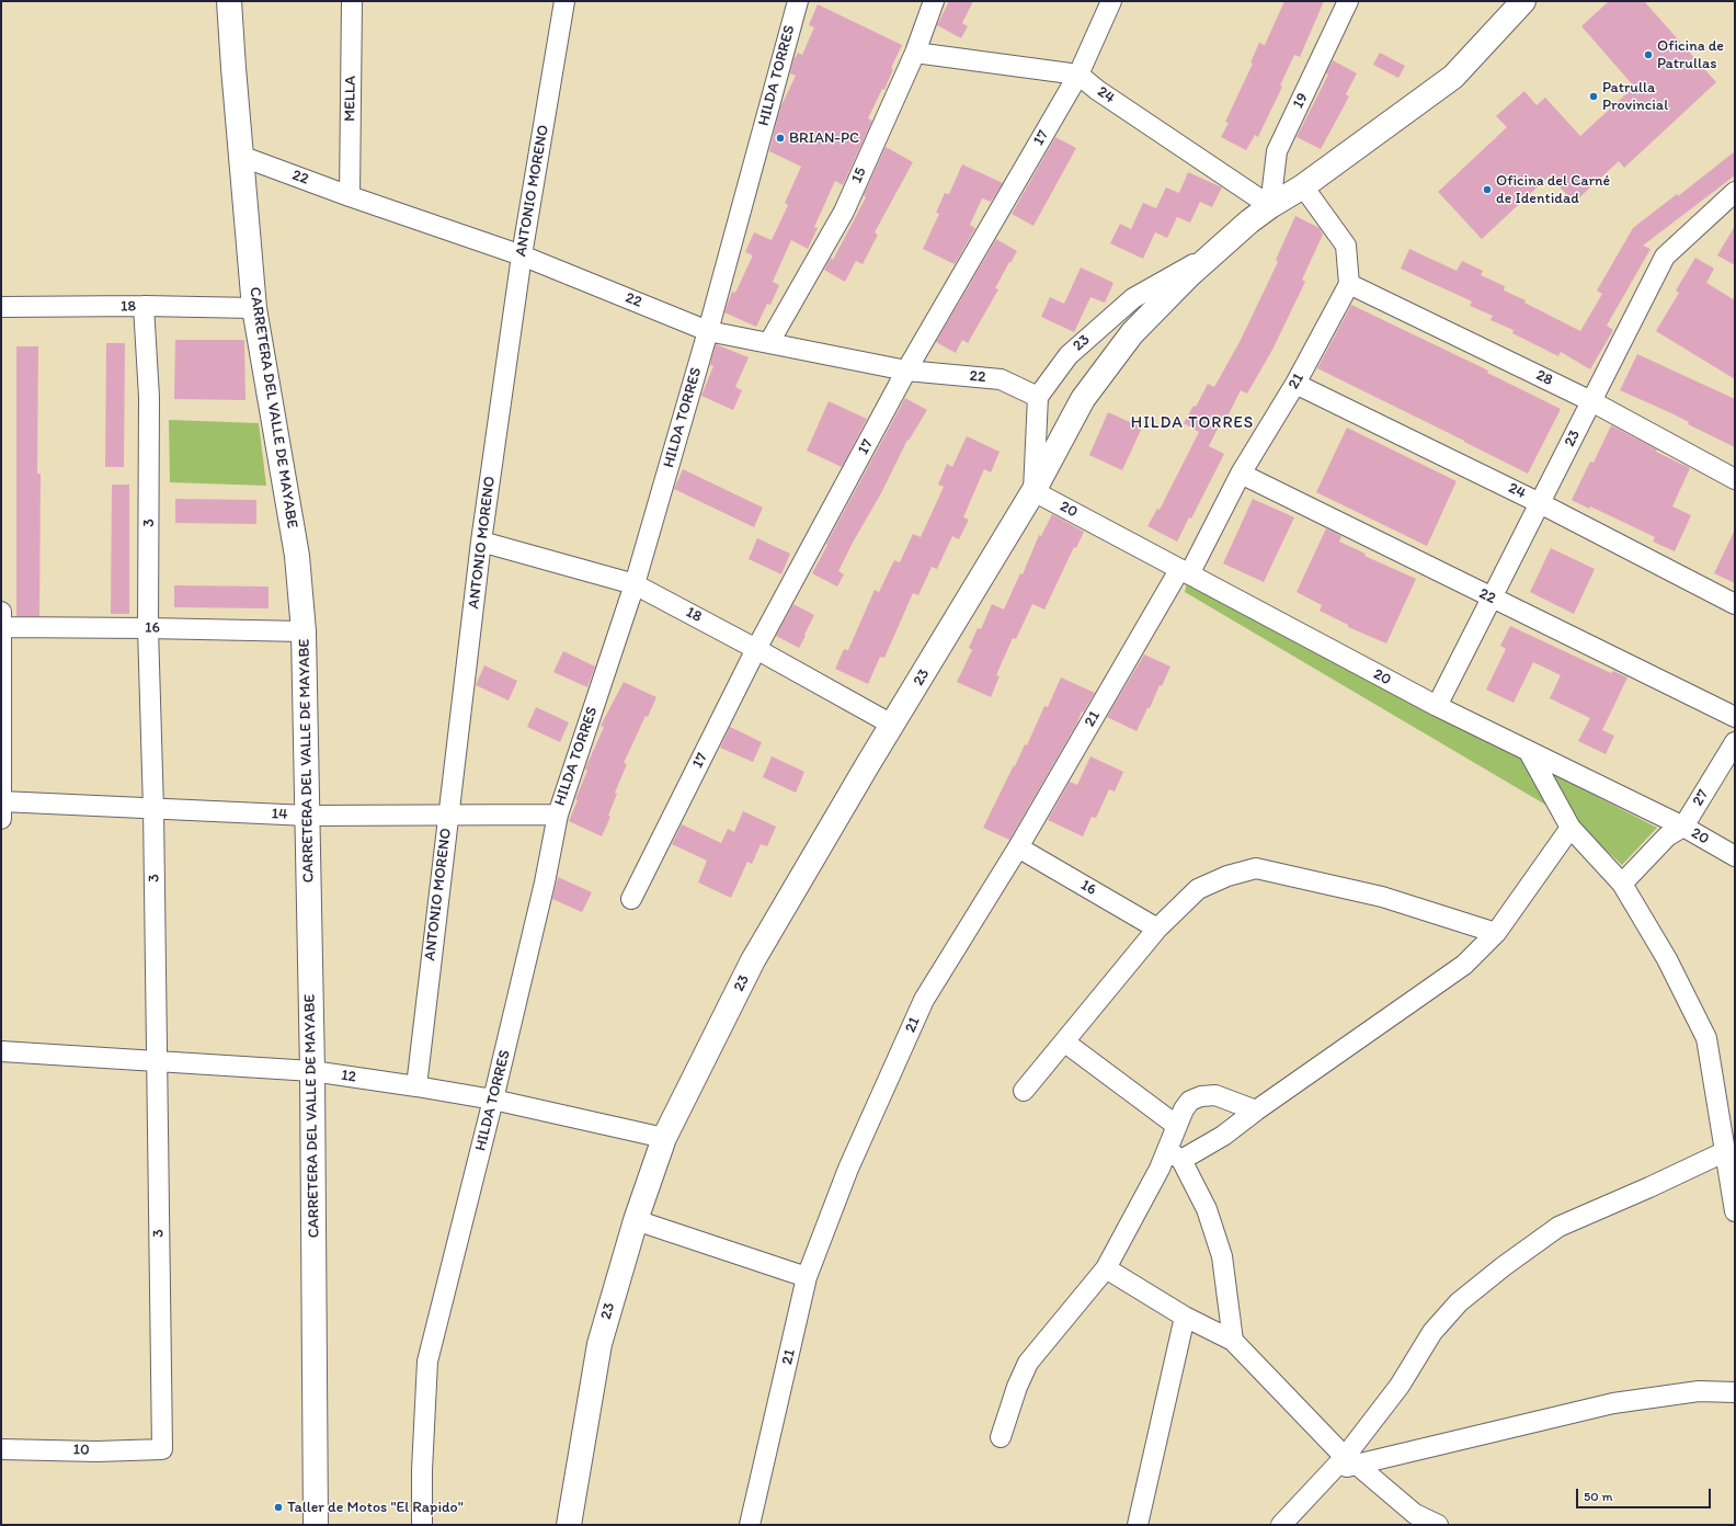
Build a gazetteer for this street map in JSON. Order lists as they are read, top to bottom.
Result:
{
  "streets": {
    "street": [
      "HILDA TORRES",
      "24",
      "MELLA",
      "19",
      "17",
      "15",
      "22",
      "ANTONIO MORENO",
      "18",
      "23",
      "28",
      "21",
      "CARRETERA DEL VALLE DE MAYABE",
      "20",
      "3",
      "16",
      "27",
      "14",
      "12",
      "10"
    ]
  },
  "crossings": [
    ["HILDA TORRES", "22"],
    ["HILDA TORRES", "18"],
    ["HILDA TORRES", "14"],
    ["HILDA TORRES", "12"],
    ["24", "19"],
    ["24", "17"],
    ["24", "23"],
    ["24", "21"],
    ["MELLA", "22"],
    ["19", "23"],
    ["17", "22"],
    ["17", "18"],
    ["15", "22"],
    ["22", "ANTONIO MORENO"],
    ["22", "23"],
    ["22", "21"],
    ["22", "CARRETERA DEL VALLE DE MAYABE"],
    ["ANTONIO MORENO", "18"],
    ["ANTONIO MORENO", "14"],
    ["ANTONIO MORENO", "12"],
    ["18", "23"],
    ["18", "CARRETERA DEL VALLE DE MAYABE"],
    ["18", "3"],
    ["23", "28"],
    ["23", "20"],
    ["23", "12"],
    ["28", "21"],
    ["21", "20"],
    ["21", "16"],
    ["CARRETERA DEL VALLE DE MAYABE", "16"],
    ["CARRETERA DEL VALLE DE MAYABE", "14"],
    ["CARRETERA DEL VALLE DE MAYABE", "12"],
    ["20", "27"],
    ["3", "16"],
    ["3", "14"],
    ["3", "12"],
    ["3", "10"]
  ],
  "districts": ["HILDA TORRES"],
  "places": [
    "Oficina de Patrullas",
    "Patrulla Provincial",
    "BRIAN-PC",
    "Oficina del Carné de Identidad",
    "Taller de Motos \"El Rapido\""
  ],
  "scale_bar": "50 m"
}
